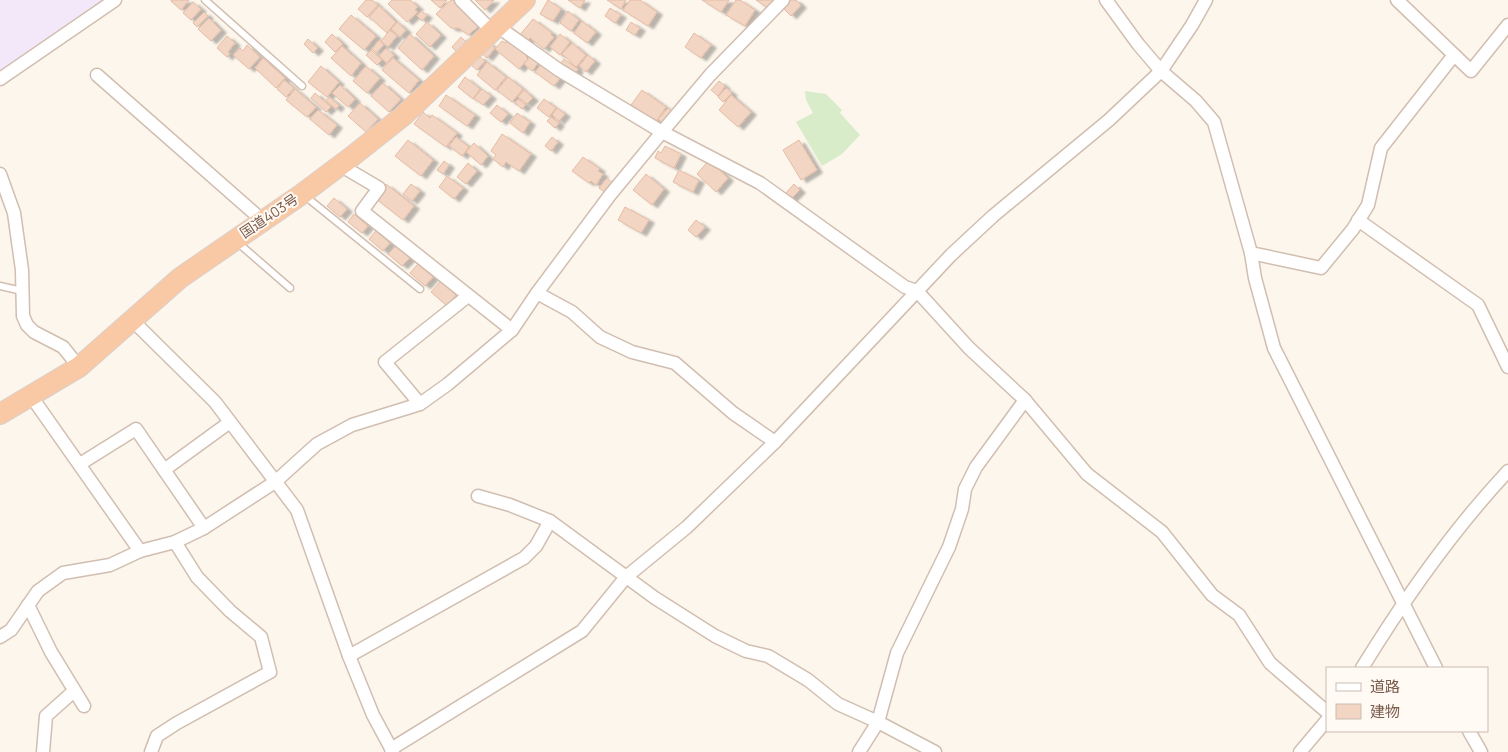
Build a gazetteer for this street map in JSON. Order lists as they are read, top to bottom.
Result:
{
  "streets": {
    "highway": ["国道403号"]
  },
  "legend": ["道路", "建物"]
}
